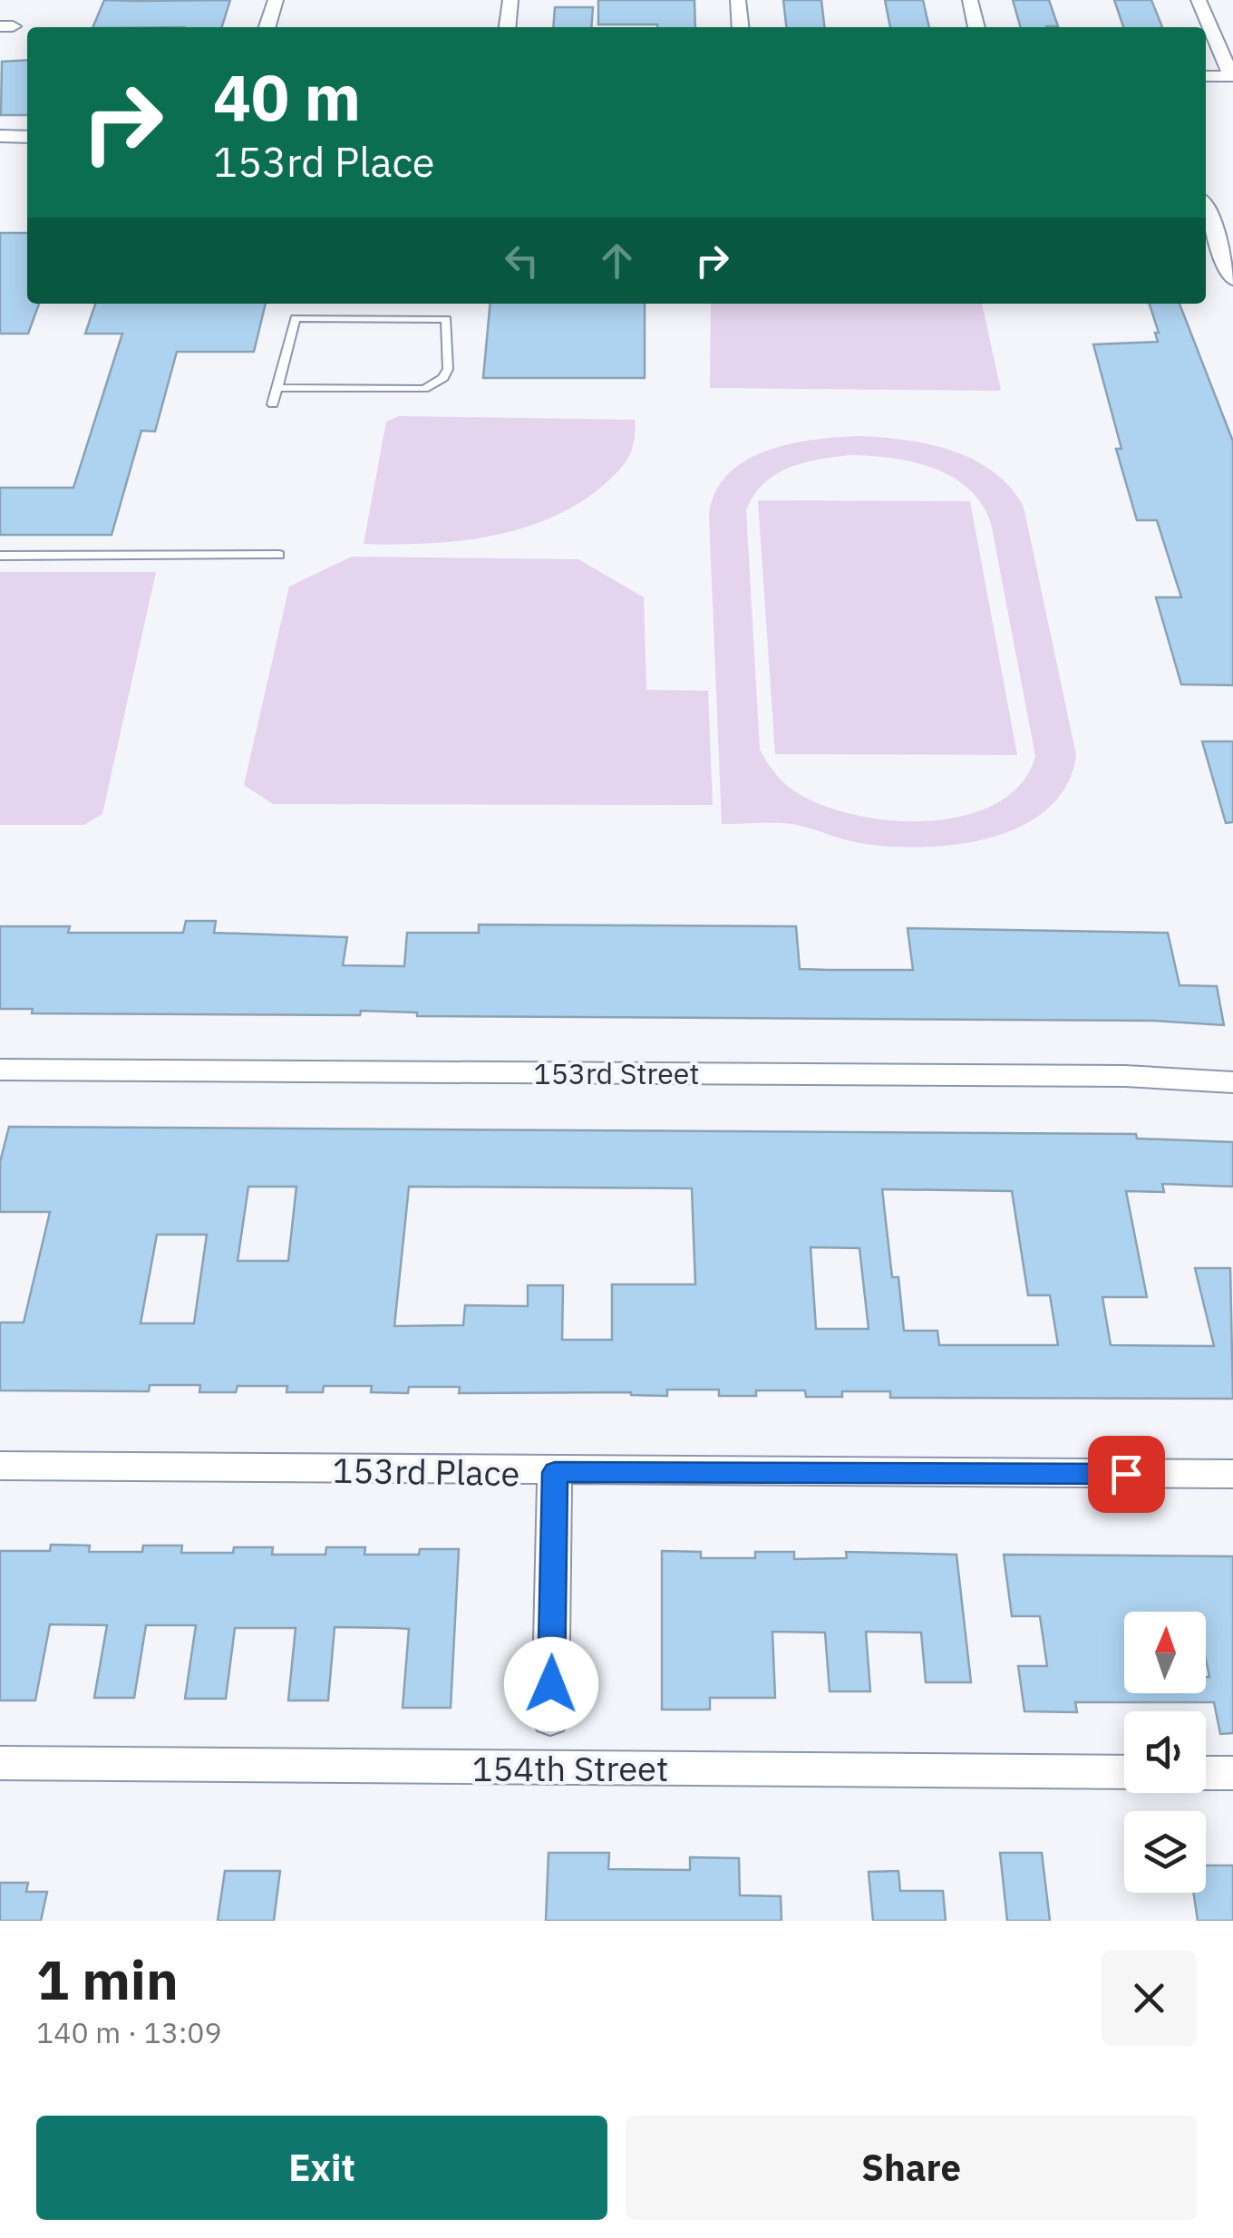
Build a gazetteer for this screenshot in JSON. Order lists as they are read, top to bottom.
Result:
{
  "streets": {
    "street": ["153rd Street", "153rd Place", "154th Street"]
  },
  "north": "top",
  "page": {
    "turn": ["40 m", "153rd Place"],
    "heading": ["1 min", "140 m · 13:09"],
    "buttons": ["Exit", "Share"]
  }
}
